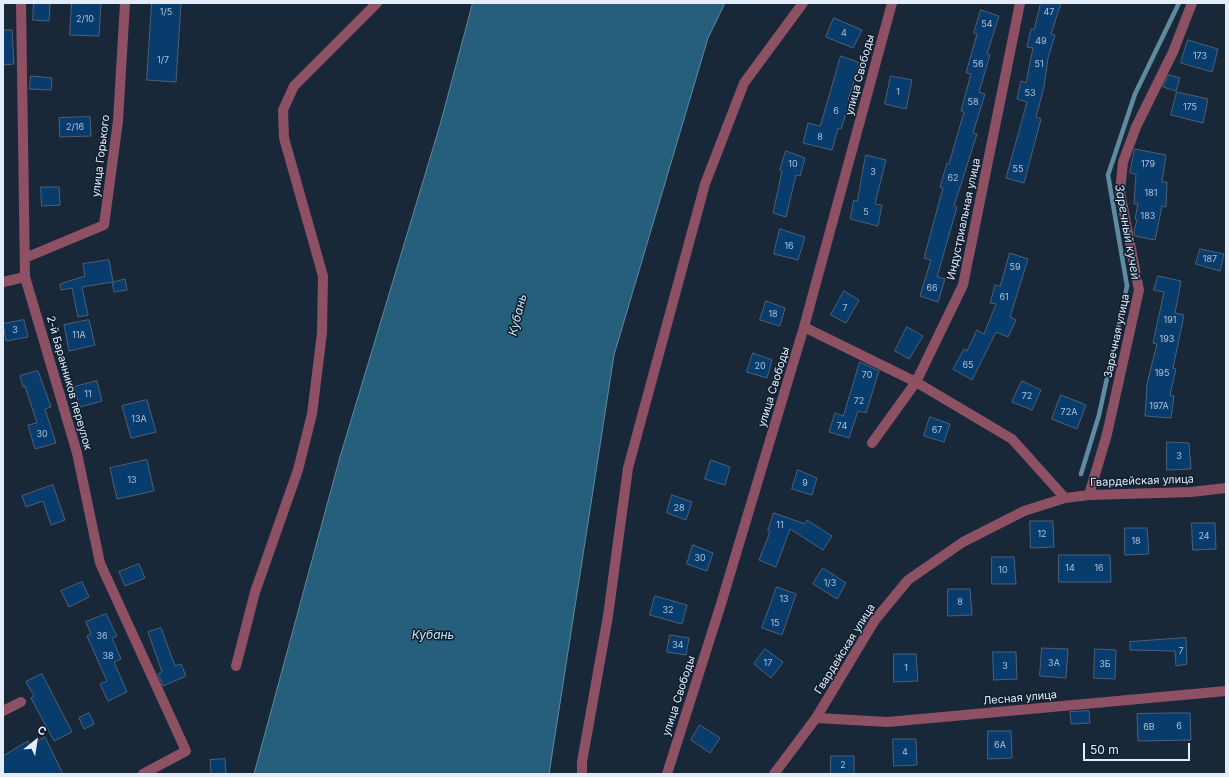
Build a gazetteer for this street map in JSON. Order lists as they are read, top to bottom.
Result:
{
  "streets": {
    "street": [
      "улица Свободы",
      "улица Горького",
      "Индустриальная улица",
      "Заречная улица",
      "2-й Баранников переулок",
      "Гвардейская улица",
      "Лесная улица"
    ]
  },
  "crossings": [
    ["улица Горького", "2-й Баранников переулок"],
    ["Заречная улица", "Гвардейская улица"],
    ["Гвардейская улица", "Лесная улица"]
  ],
  "water": ["Заречный кучей", "Кубань"],
  "house_numbers": [
    "1/5",
    "47",
    "2/10",
    "54",
    "4",
    "49",
    "173",
    "1/7",
    "56",
    "51",
    "1",
    "53",
    "58",
    "175",
    "6",
    "2/16",
    "8",
    "10",
    "179",
    "55",
    "3",
    "62",
    "181",
    "5",
    "183",
    "16",
    "187",
    "59",
    "66",
    "61",
    "7",
    "18",
    "191",
    "3",
    "11А",
    "193",
    "65",
    "20",
    "195",
    "70",
    "11",
    "72",
    "72",
    "197А",
    "72А",
    "13А",
    "74",
    "67",
    "30",
    "3",
    "13",
    "9",
    "28",
    "11",
    "12",
    "24",
    "18",
    "30",
    "14",
    "16",
    "10",
    "1/3",
    "13",
    "8",
    "32",
    "15",
    "36",
    "34",
    "7",
    "38",
    "17",
    "3А",
    "3Б",
    "3",
    "1",
    "6",
    "6В",
    "6А",
    "4",
    "2"
  ],
  "scale_bar": "50 m",
  "north": "top right"
}
